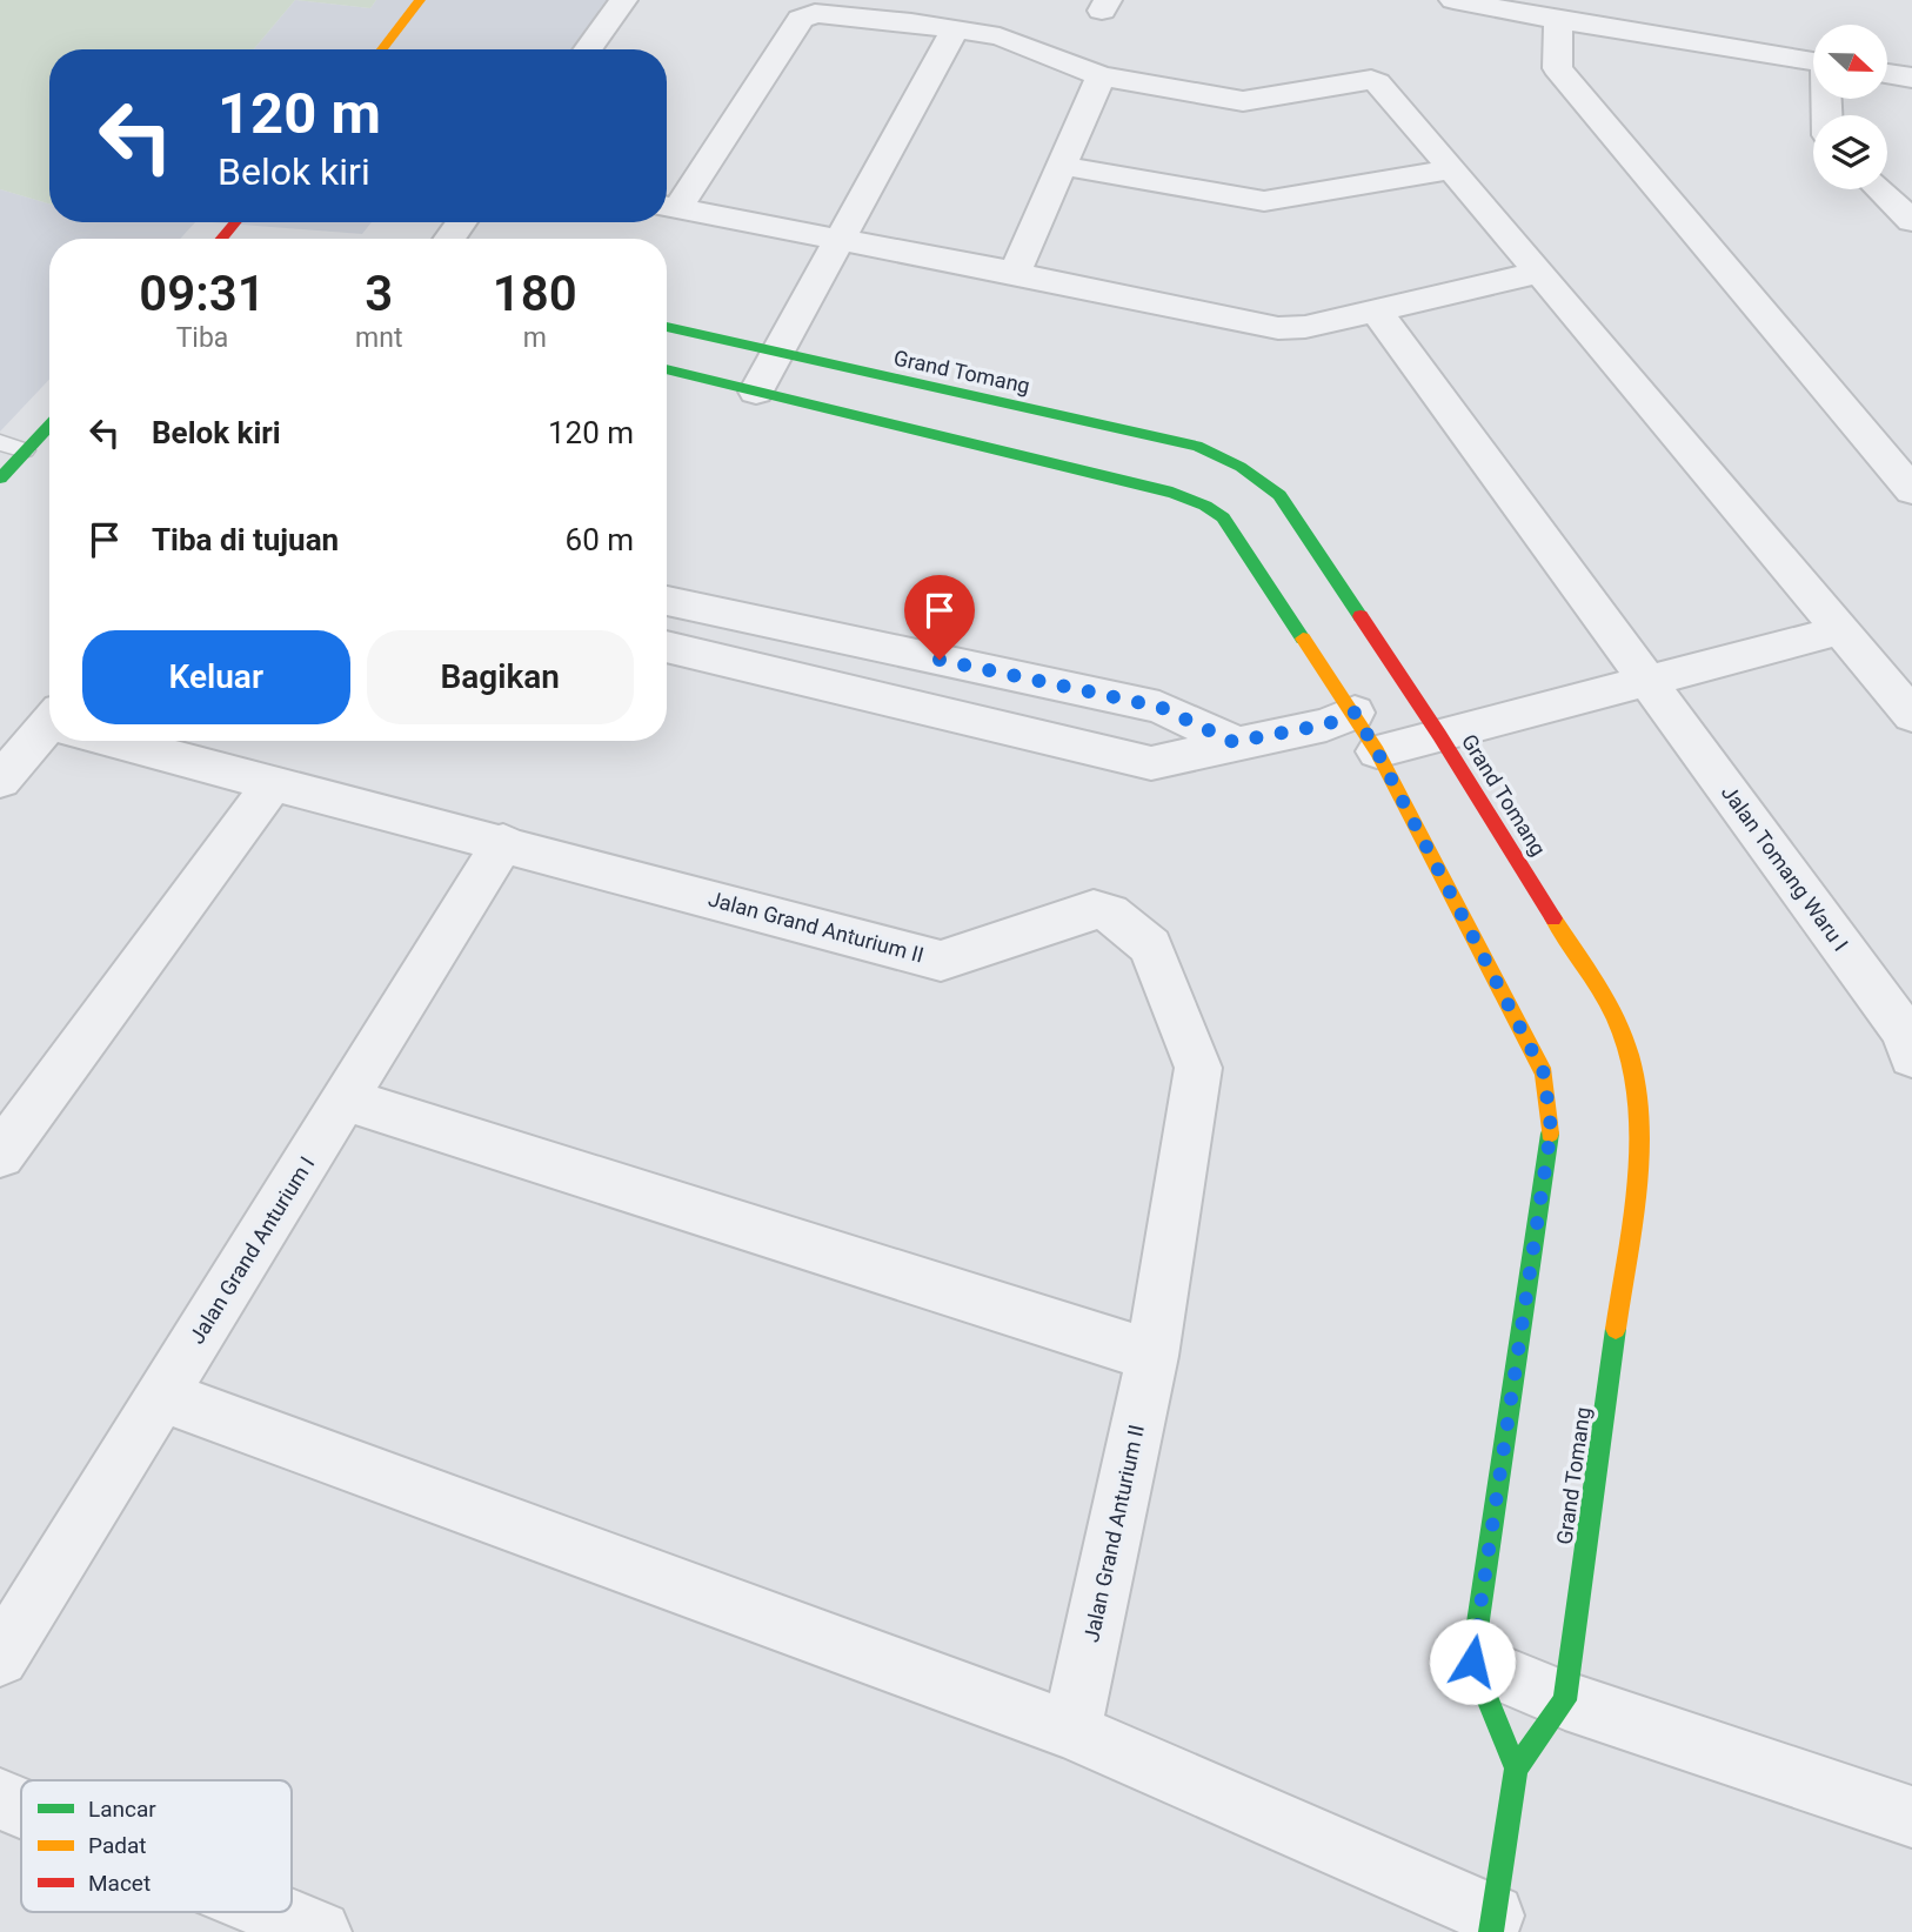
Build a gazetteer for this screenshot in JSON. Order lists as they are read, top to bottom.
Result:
{
  "streets": {
    "street": [
      "Grand Tomang",
      "Jalan Tomang Waru I",
      "Jalan Grand Anturium II",
      "Jalan Grand Anturium I"
    ]
  },
  "crossings": [
    ["Jalan Grand Anturium II", "Jalan Grand Anturium I"]
  ],
  "legend": ["Lancar", "Padat", "Macet"],
  "north": "right",
  "page": {
    "turn": ["120 m", "Belok kiri"],
    "eta": [
      "09:31",
      "Tiba",
      "3",
      "mnt",
      "180",
      "m"
    ],
    "list": [
      {
        "name": "Belok kiri",
        "value": "120 m"
      },
      {
        "name": "Tiba di tujuan",
        "value": "60 m"
      }
    ],
    "buttons": ["Keluar", "Bagikan"]
  }
}
